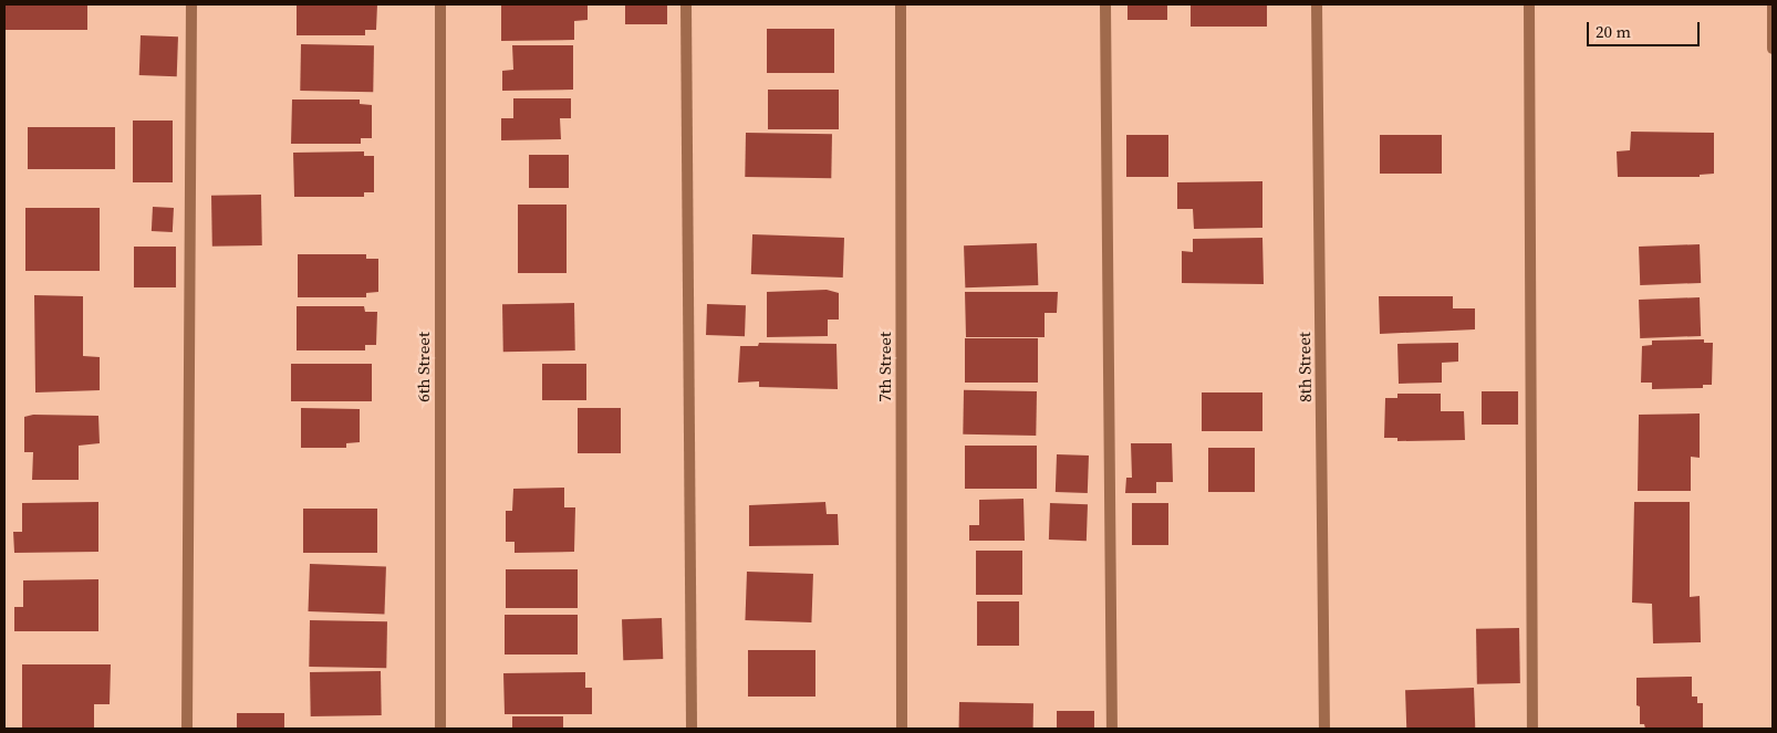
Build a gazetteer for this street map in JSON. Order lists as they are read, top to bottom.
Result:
{
  "streets": {
    "street": ["6th Street", "7th Street", "8th Street"]
  },
  "scale_bar": "20 m"
}
